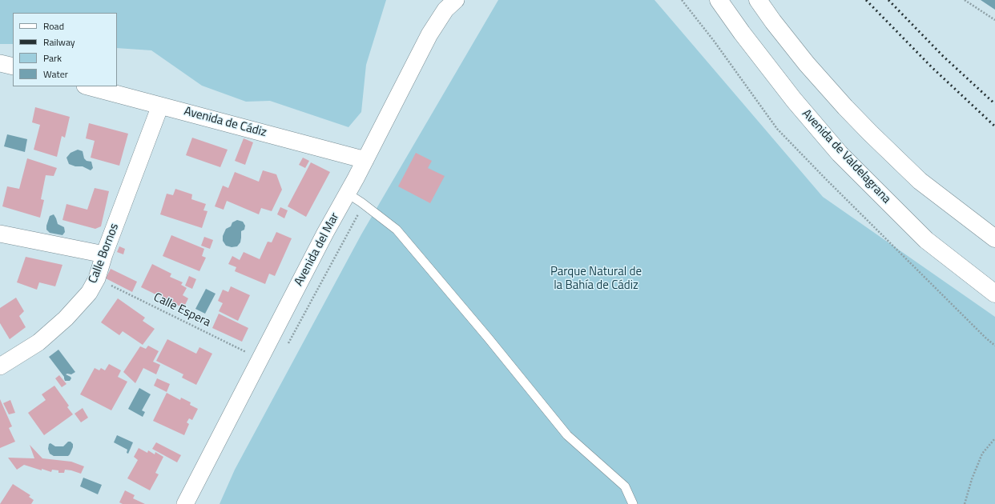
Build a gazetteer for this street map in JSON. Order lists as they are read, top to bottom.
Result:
{
  "streets": {
    "main road": ["Avenida de Valdelagrana"],
    "street": ["Avenida de Cádiz", "Avenida del Mar", "Calle Bornos"],
    "path": ["Calle Espera"]
  },
  "crossings": [
    ["Avenida de Cádiz", "Avenida del Mar"],
    ["Avenida de Cádiz", "Calle Bornos"],
    ["Avenida del Mar", "Calle Espera"],
    ["Calle Bornos", "Calle Espera"]
  ],
  "parks": ["Parque Natural de la Bahía de Cádiz"],
  "legend": [
    "Road",
    "Railway",
    "Park",
    "Water"
  ]
}
